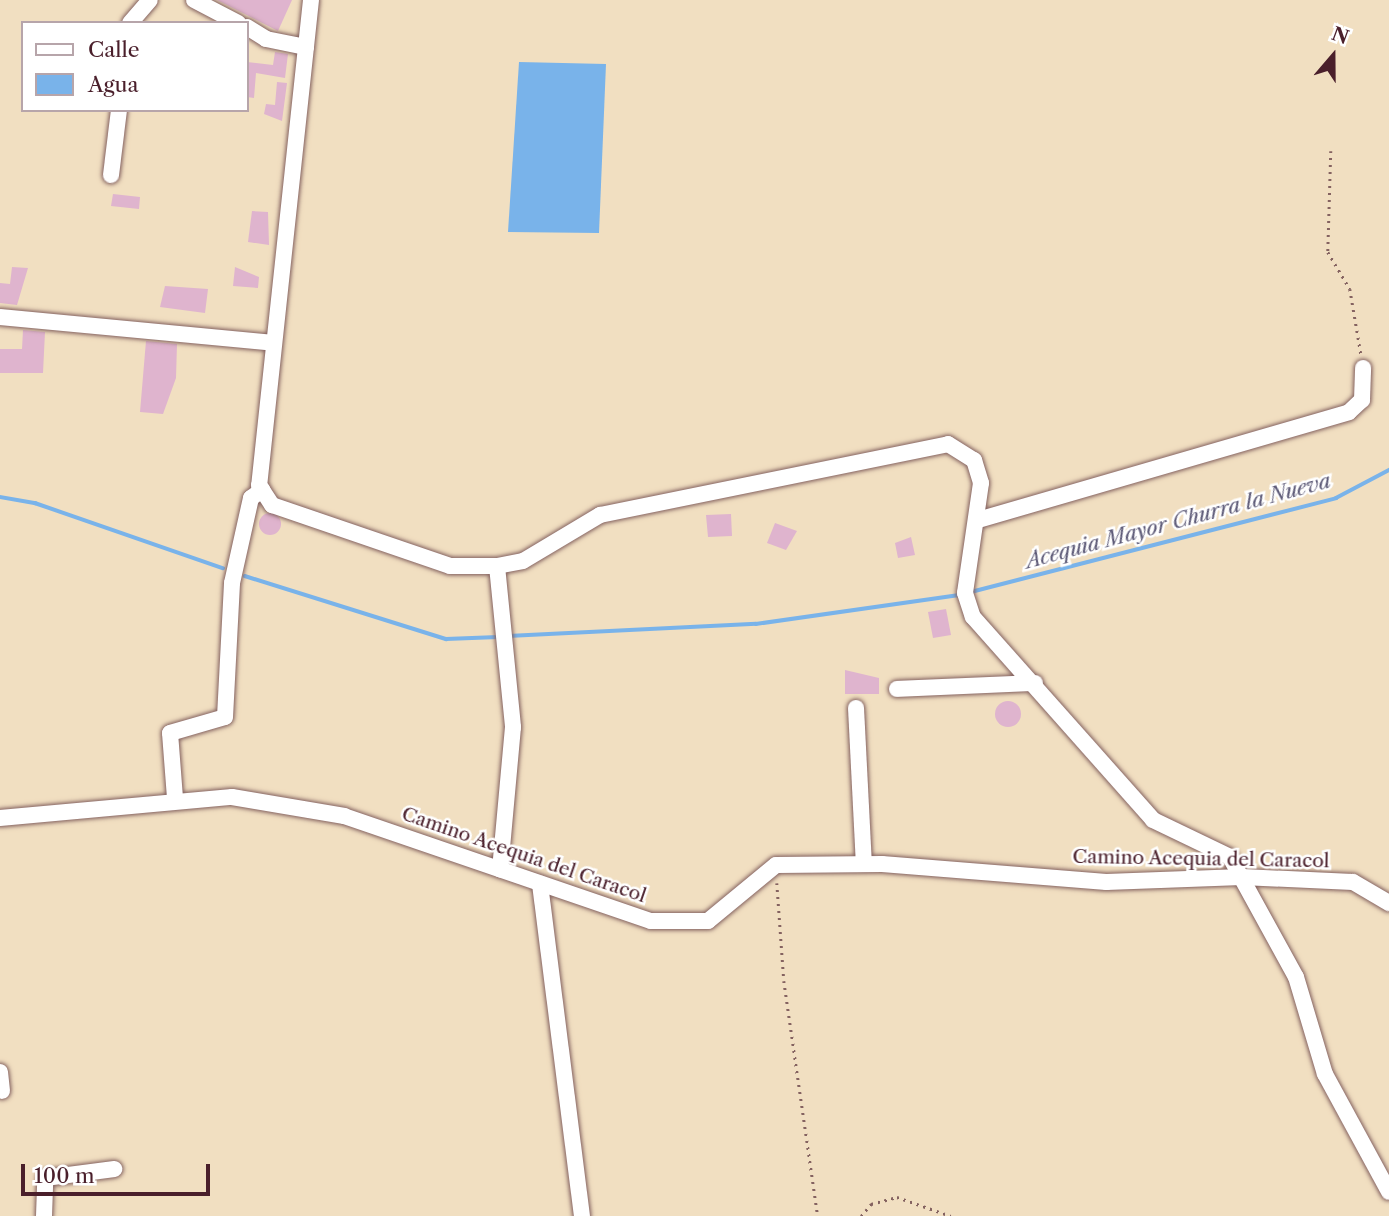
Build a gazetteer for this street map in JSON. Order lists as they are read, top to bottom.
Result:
{
  "streets": {
    "street": ["Camino Acequia del Caracol"]
  },
  "water": ["Acequia Mayor Churra la Nueva"],
  "legend": ["Calle", "Agua"],
  "scale_bar": "100 m",
  "north": "top"
}
